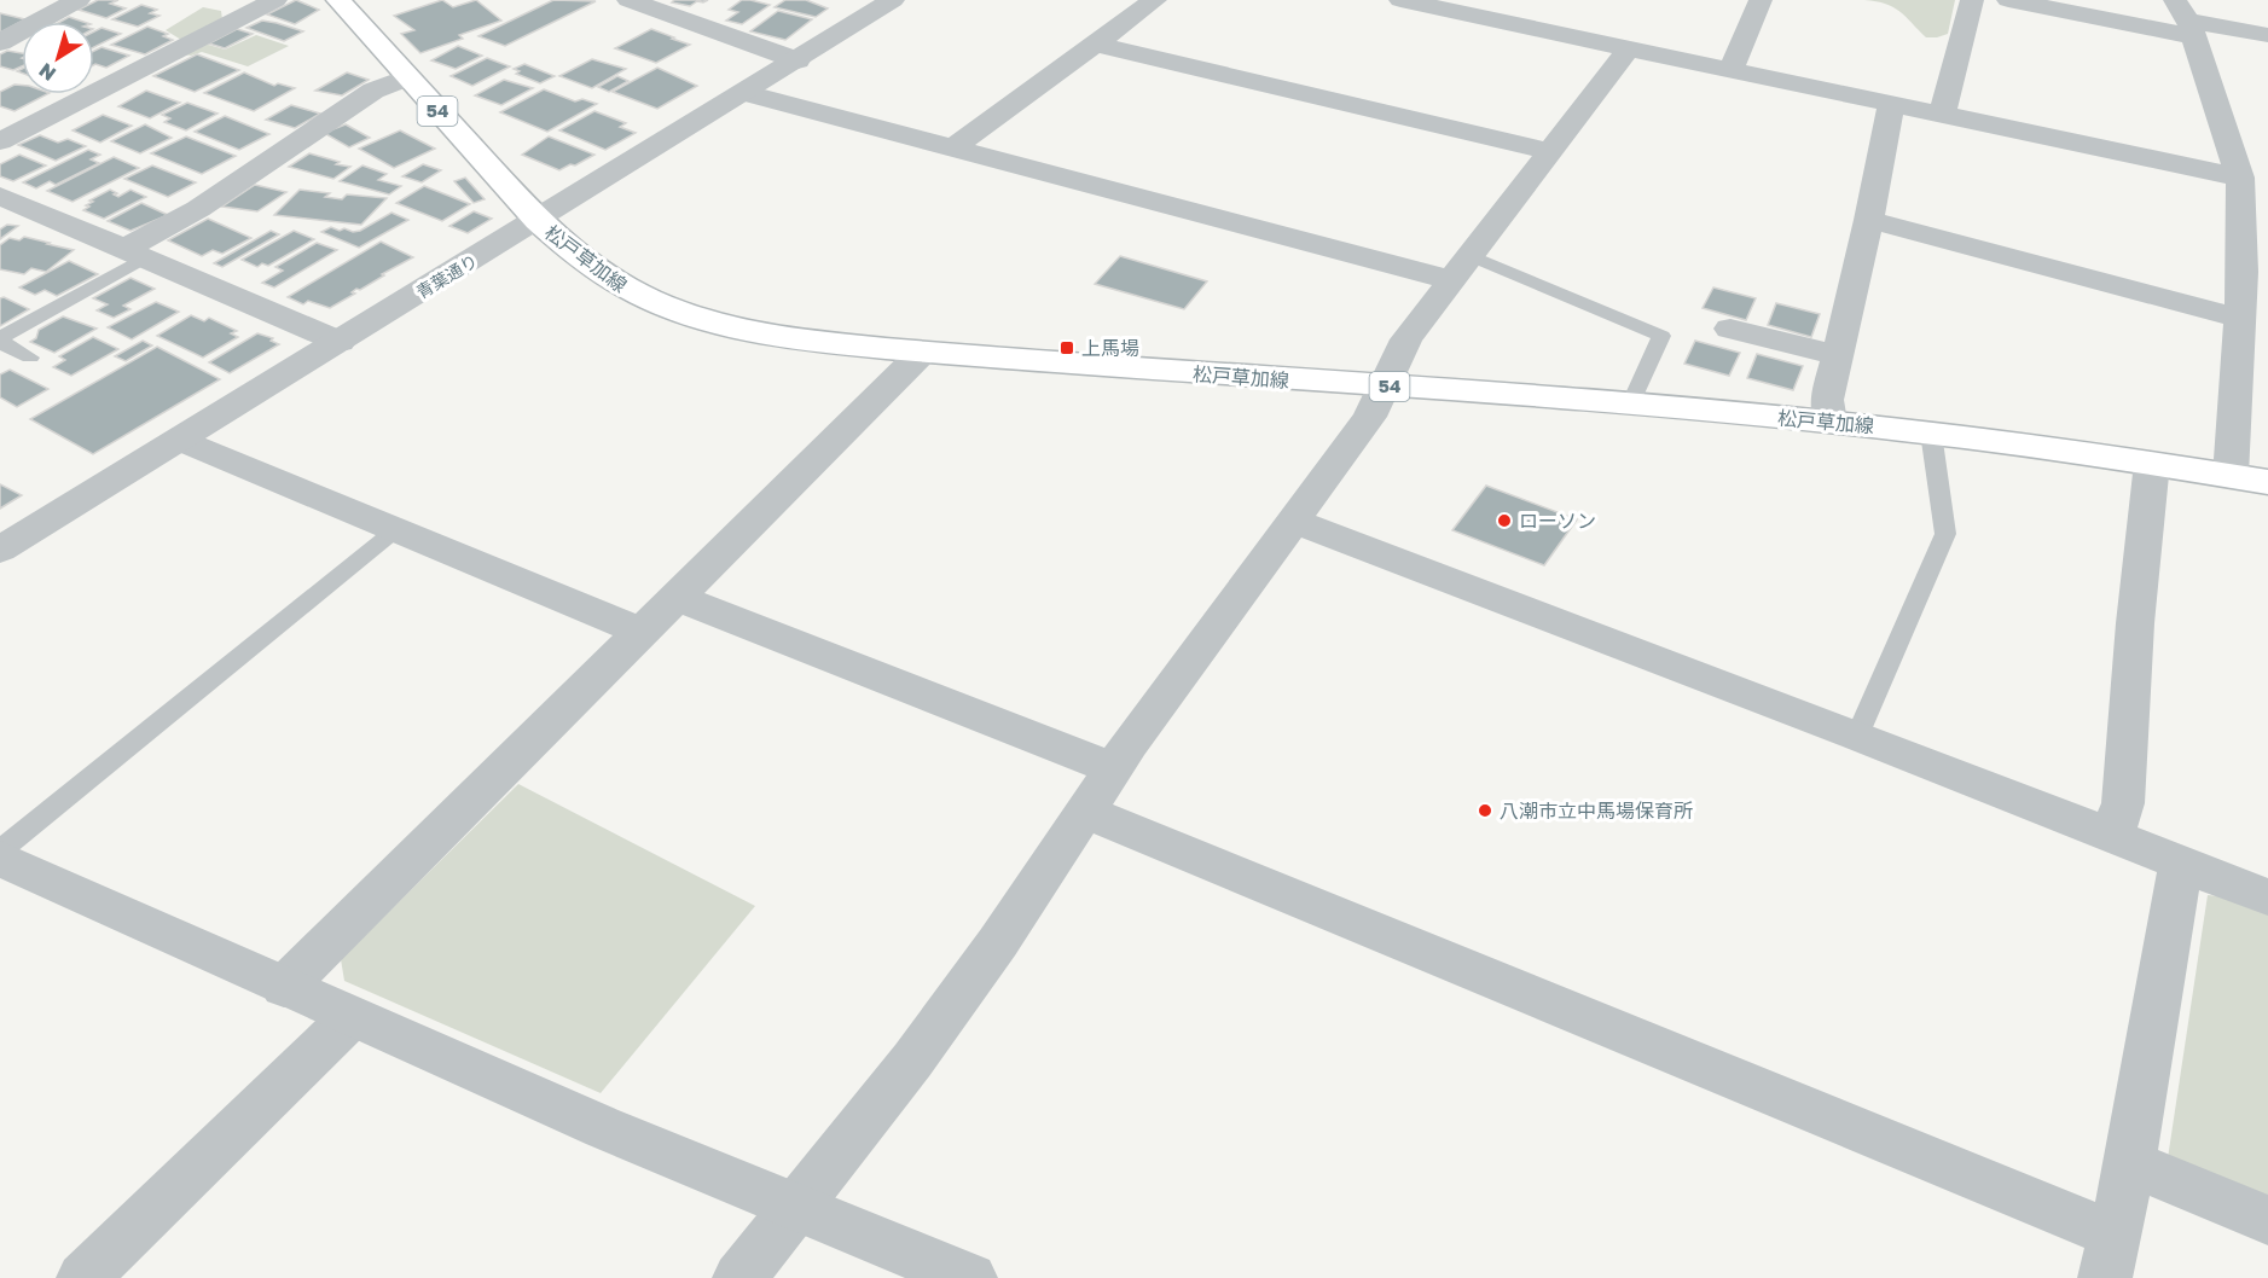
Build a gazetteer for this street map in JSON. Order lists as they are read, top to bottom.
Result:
{
  "streets": {
    "main road": ["54", "松戸草加線"],
    "street": ["青葉通り"]
  },
  "crossings": [
    ["松戸草加線", "青葉通り"]
  ],
  "places": {
    "transit": ["上馬場"],
    "other": ["ローソン", "八潮市立中馬場保育所"]
  },
  "north": "bottom left"
}
